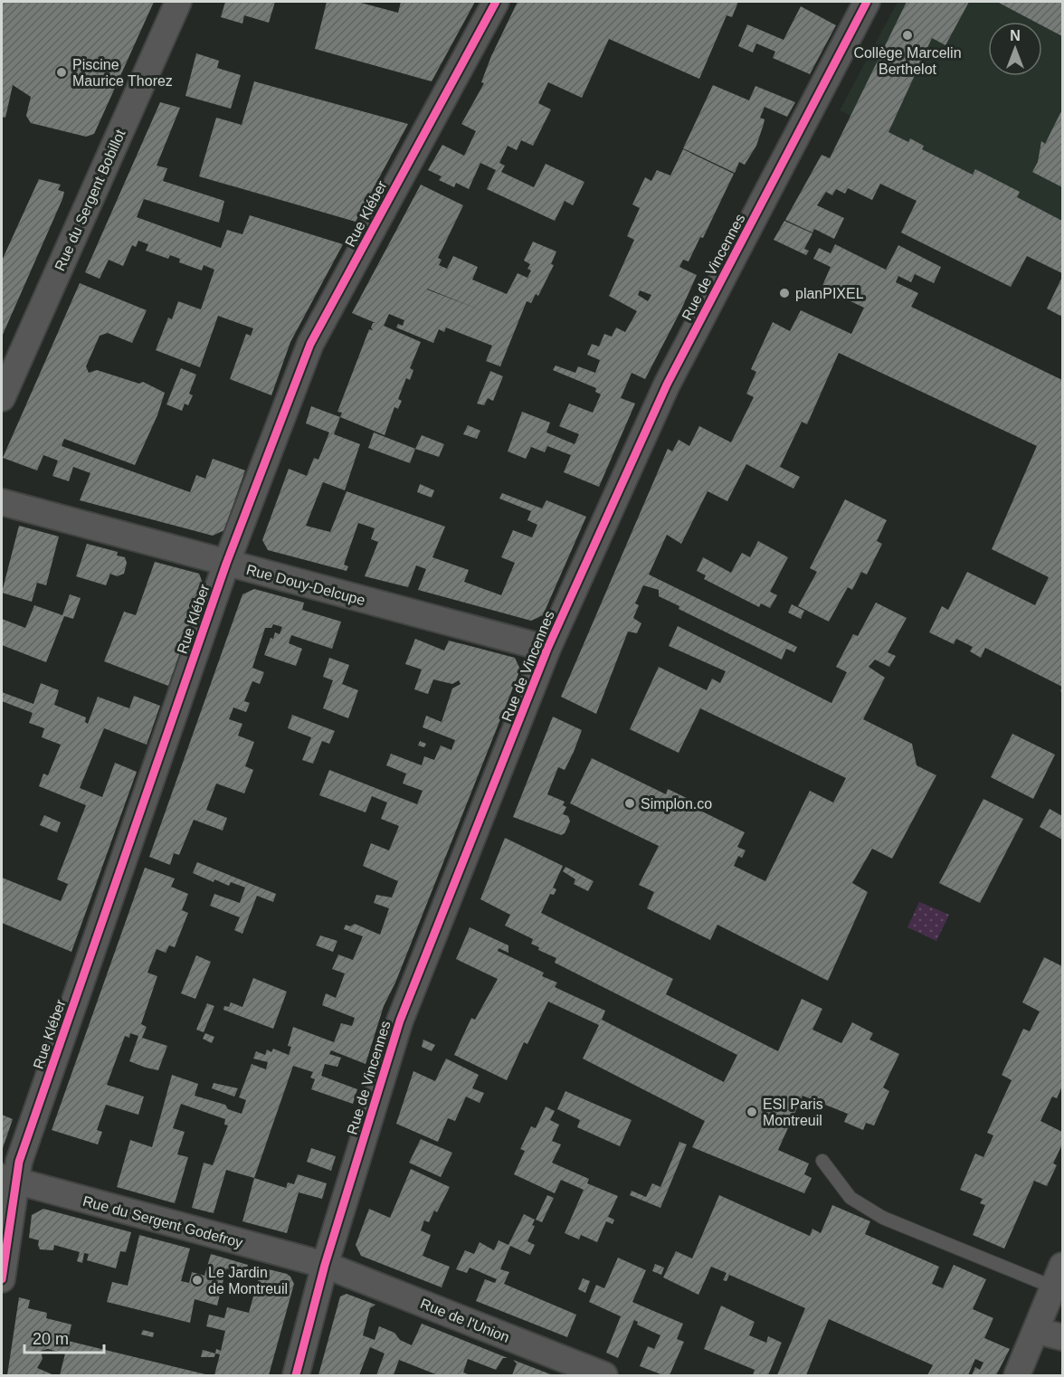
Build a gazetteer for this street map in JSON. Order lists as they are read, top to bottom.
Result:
{
  "streets": {
    "street": [
      "Rue du Sergent Bobillot",
      "Rue Kléber",
      "Rue de Vincennes",
      "Rue Douy-Delcupe",
      "Rue du Sergent Godefroy",
      "Rue de l'Union"
    ]
  },
  "crossings": [
    ["Rue Kléber", "Rue Douy-Delcupe"],
    ["Rue Kléber", "Rue du Sergent Godefroy"],
    ["Rue de Vincennes", "Rue Douy-Delcupe"],
    ["Rue de Vincennes", "Rue du Sergent Godefroy"],
    ["Rue de Vincennes", "Rue de l'Union"],
    ["Rue du Sergent Godefroy", "Rue de l'Union"]
  ],
  "places": [
    "Collège Marcelin Berthelot",
    "Piscine Maurice Thorez",
    "planPIXEL",
    "Simplon.co",
    "ESI Paris Montreuil",
    "Le Jardin de Montreuil"
  ],
  "scale_bar": "20 m",
  "north": "top"
}
